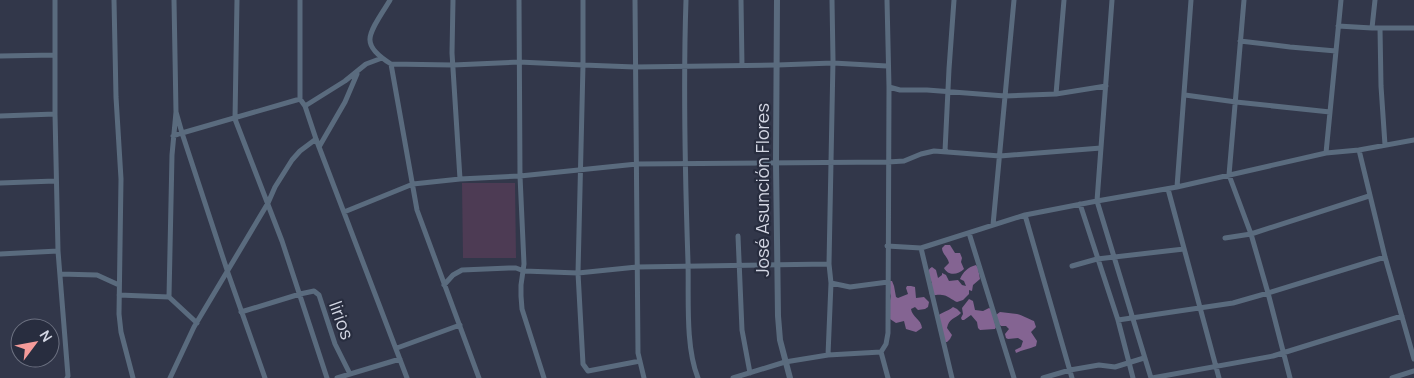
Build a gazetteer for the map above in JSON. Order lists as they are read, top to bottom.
{
  "streets": {
    "street": ["José Asunción Flores", "lirios"]
  },
  "north": "top right"
}
